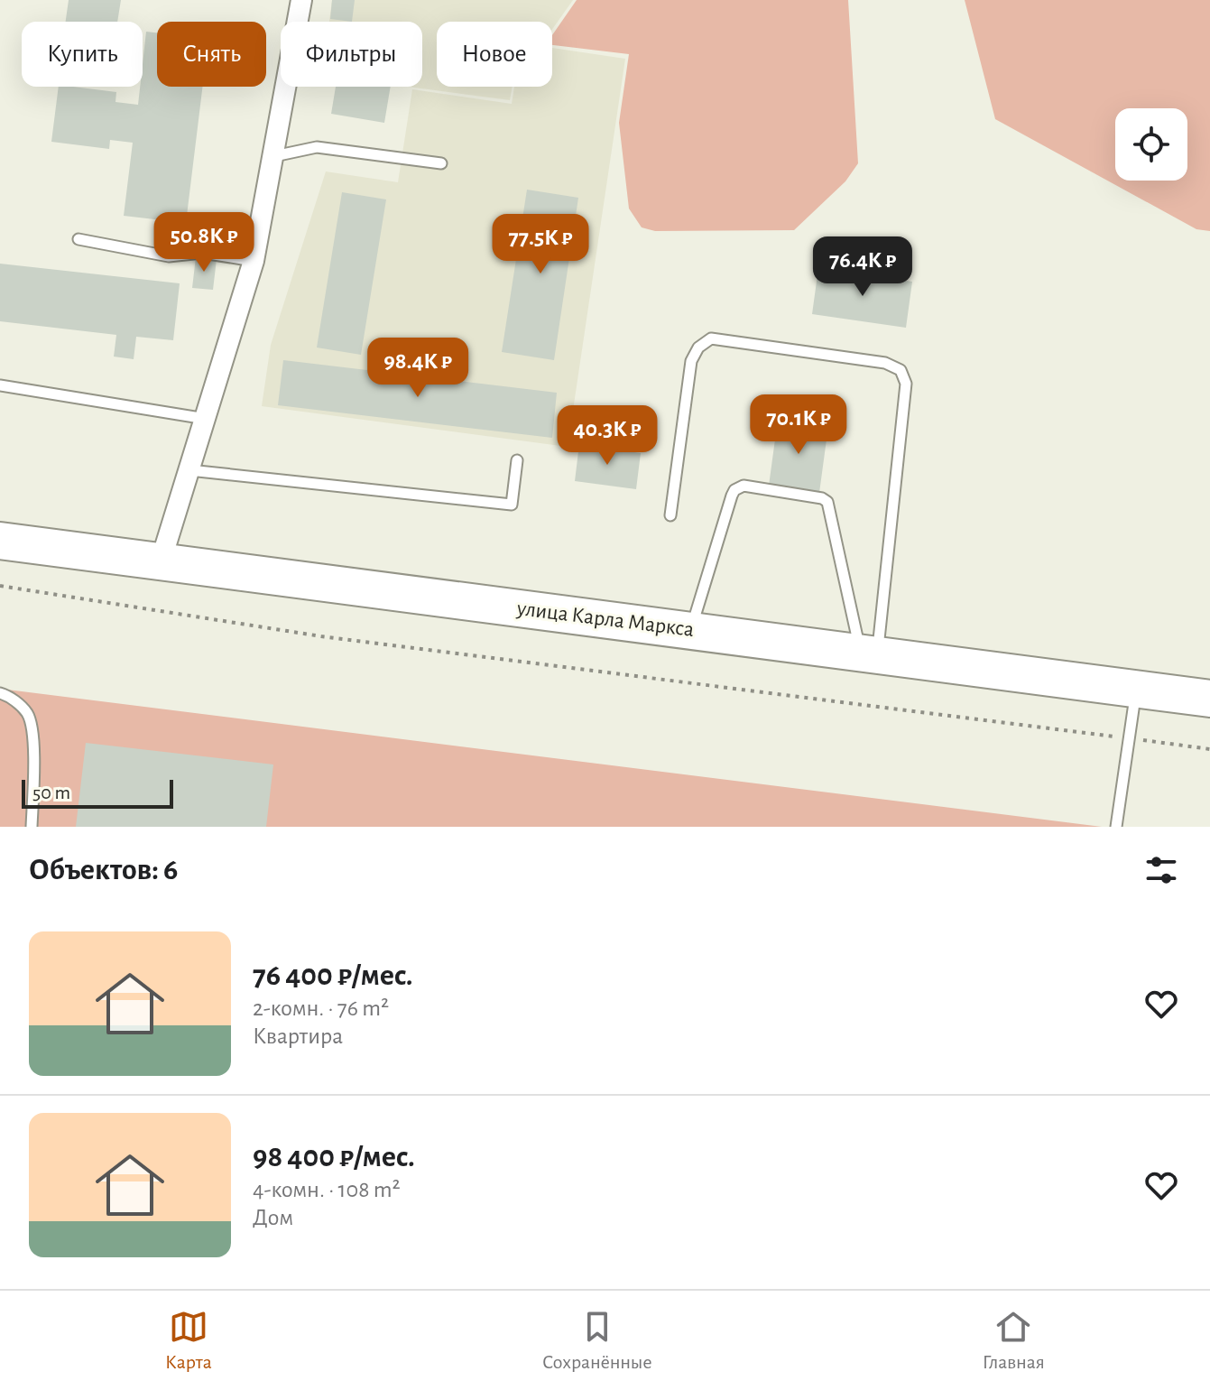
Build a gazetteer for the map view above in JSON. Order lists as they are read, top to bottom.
{
  "streets": {
    "highway": ["улица Карла Маркса"]
  },
  "scale_bar": "50 m",
  "page": {
    "chip": [
      "Купить",
      "Снять",
      "Фильтры",
      "Новое"
    ],
    "price": [
      "50.8K ₽",
      "77.5K ₽",
      "76.4K ₽",
      "98.4K ₽",
      "70.1K ₽",
      "40.3K ₽"
    ],
    "scale": "50 m",
    "heading": "Объектов: 6",
    "list": [
      {
        "name": "76 400 ₽/мес.",
        "note": "2-комн. · 76 m² · Квартира"
      },
      {
        "name": "98 400 ₽/мес.",
        "note": "4-комн. · 108 m² · Дом"
      }
    ],
    "tabs": ["Карта", "Сохранённые", "Главная"]
  }
}
